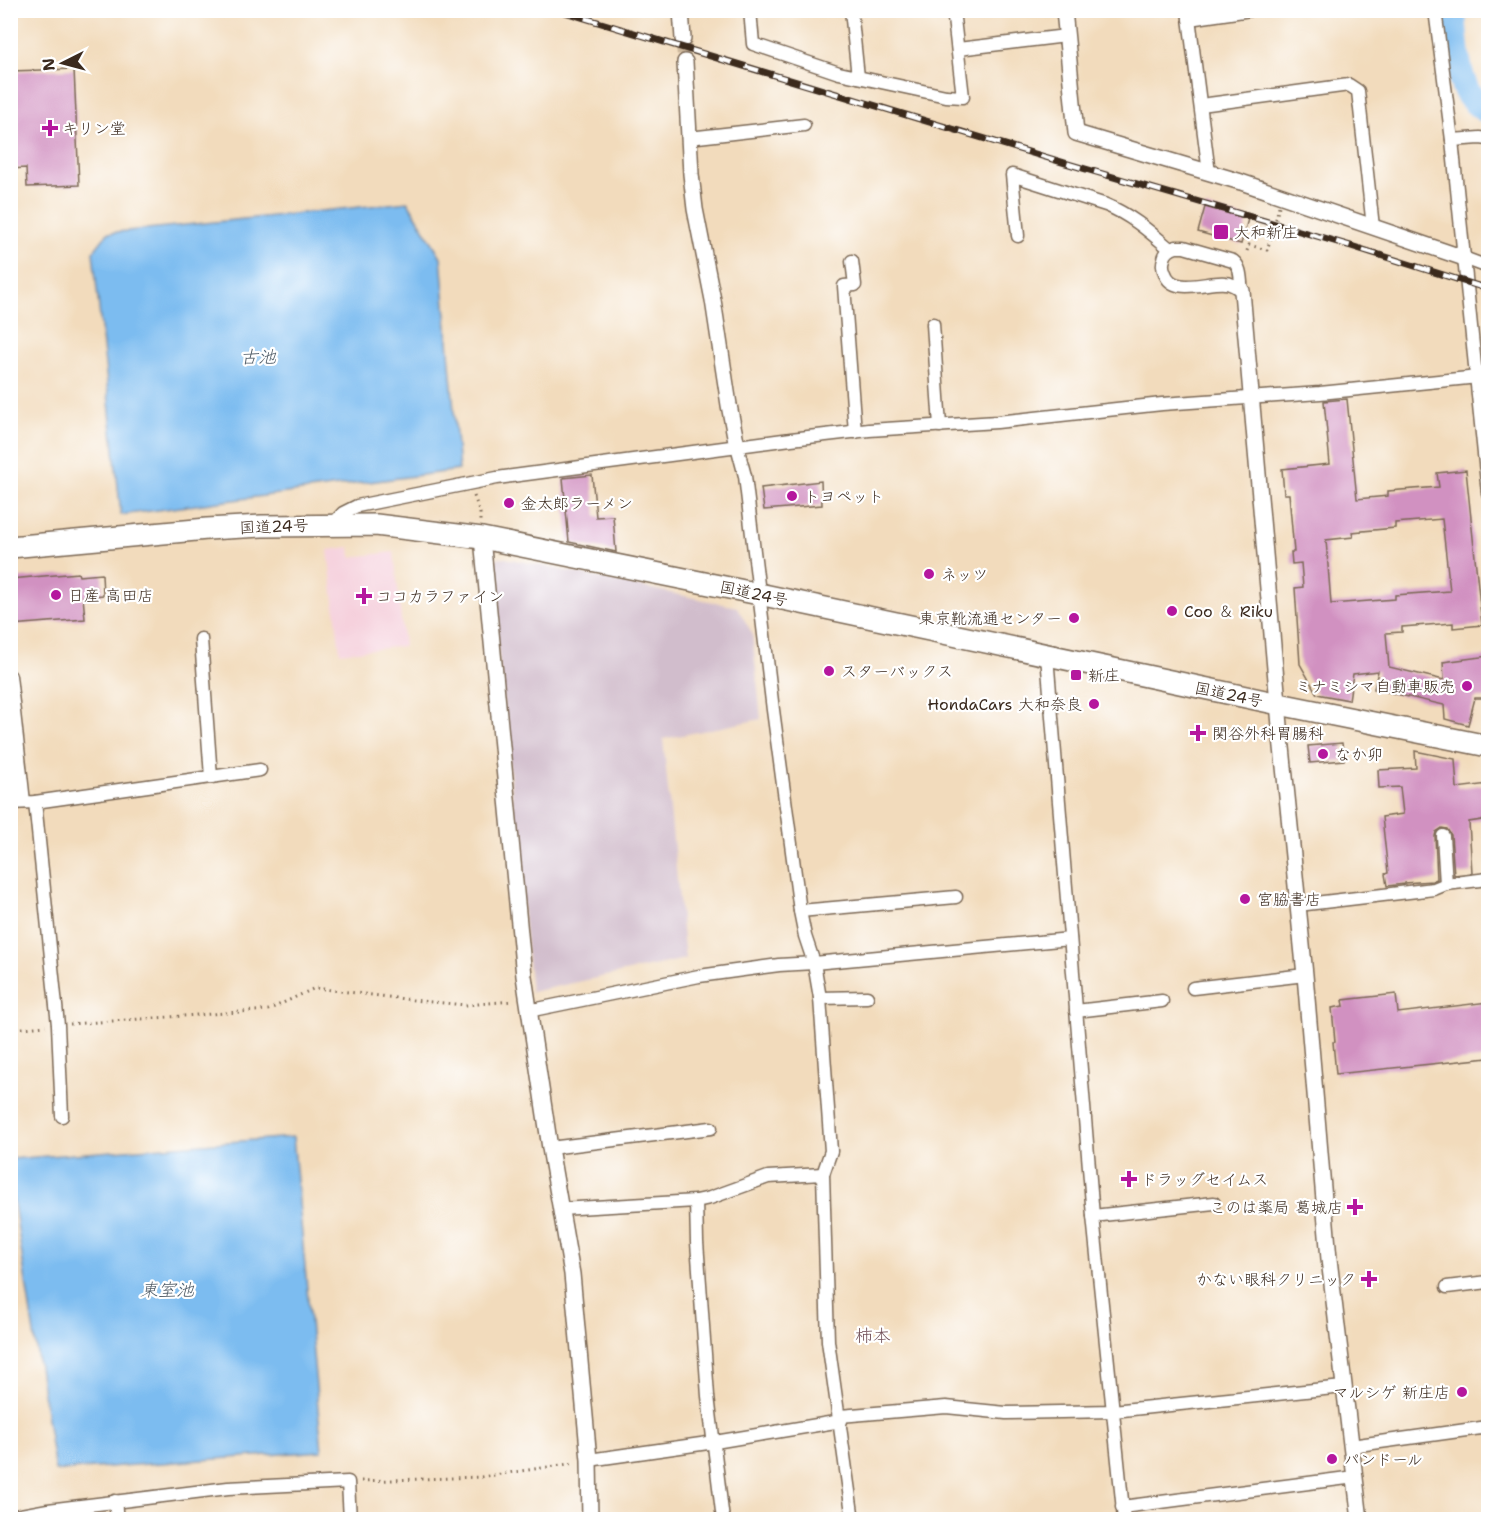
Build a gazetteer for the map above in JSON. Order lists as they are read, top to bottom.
{
  "streets": {
    "highway": ["国道24号"]
  },
  "districts": ["柿本"],
  "water": ["古池", "東室池"],
  "places": {
    "health": [
      "キリン堂",
      "ココカラファイン",
      "関谷外科胃腸科",
      "ドラッグセイムス",
      "このは薬局 葛城店",
      "かない眼科クリニック"
    ],
    "transit": ["大和新庄", "新庄"],
    "other": [
      "トヨペット",
      "金太郎ラーメン",
      "ネッツ",
      "日産 高田店",
      "Coo ＆ Riku",
      "東京靴流通センター",
      "スターバックス",
      "ミナミシマ自動車販売",
      "HondaCars 大和奈良",
      "なか卯",
      "宮脇書店",
      "マルシゲ 新庄店",
      "パンドール"
    ]
  },
  "north": "left"
}
